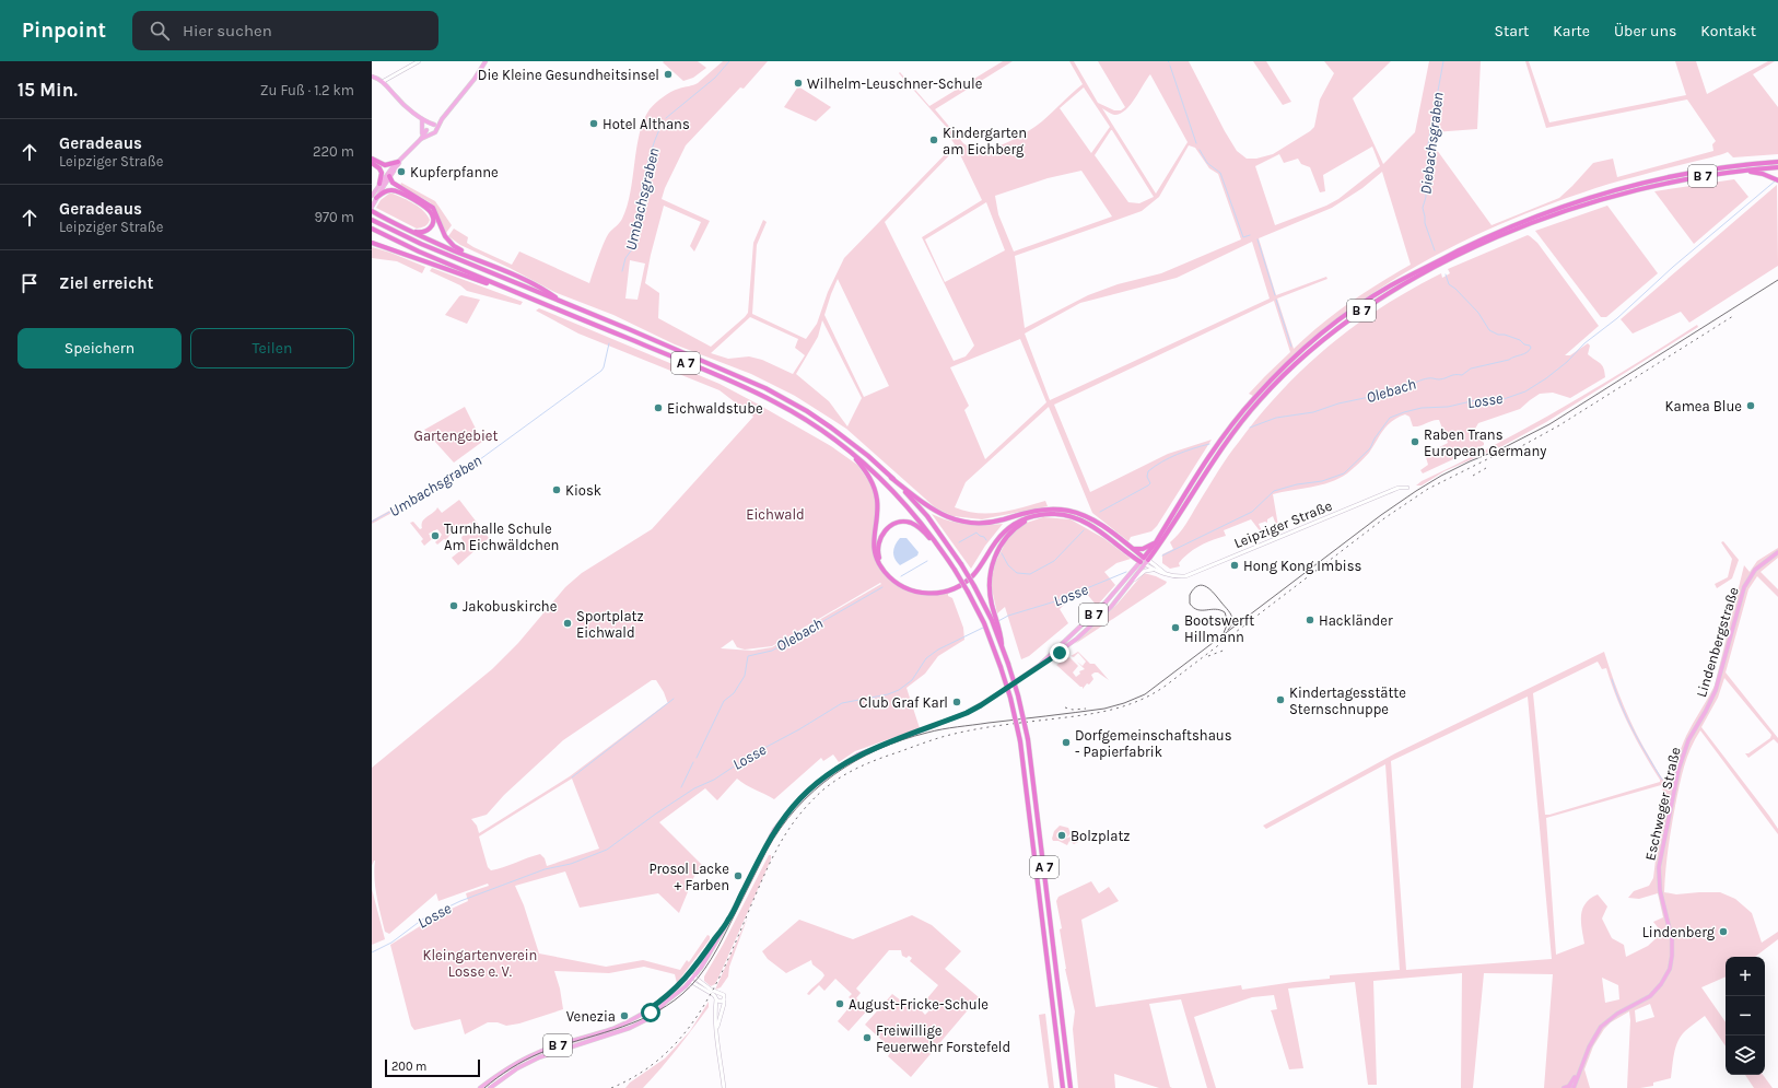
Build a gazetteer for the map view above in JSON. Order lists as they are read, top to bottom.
{
  "streets": {
    "highway": ["B 7", "A 7"],
    "main road": ["Lindenbergstraße", "Eschweger Straße"],
    "street": ["Leipziger Straße"]
  },
  "crossings": [
    ["B 7", "Leipziger Straße"],
    ["Lindenbergstraße", "Eschweger Straße"]
  ],
  "water": [
    "Diebachsgraben",
    "Umbachsgraben",
    "Olebach",
    "Losse"
  ],
  "parks": ["Gartengebiet", "Eichwald", "Kleingartenverein Losse e. V."],
  "places": [
    "Die Kleine Gesundheitsinsel",
    "Wilhelm-Leuschner-Schule",
    "Hotel Althans",
    "Kindergarten am Eichberg",
    "Kupferpfanne",
    "Kamea Blue",
    "Eichwaldstube",
    "Raben Trans European Germany",
    "Kiosk",
    "Turnhalle Schule Am Eichwäldchen",
    "Hong Kong Imbiss",
    "Jakobuskirche",
    "Hackländer",
    "Sportplatz Eichwald",
    "Bootswerft Hillmann",
    "Kindertagesstätte Sternschnuppe",
    "Club Graf Karl",
    "Dorfgemeinschaftshaus - Papierfabrik",
    "Bolzplatz",
    "Prosol Lacke + Farben",
    "Lindenberg",
    "August-Fricke-Schule",
    "Venezia",
    "Freiwillige Feuerwehr Forstefeld"
  ],
  "scale_bar": "200 m",
  "page": {
    "header": "Pinpoint",
    "search": "Hier suchen",
    "nav": [
      "Start",
      "Karte",
      "Über uns",
      "Kontakt"
    ],
    "heading": ["15 Min.", "Zu Fuß · 1.2 km"],
    "list": [
      ["Geradeaus", "Leipziger Straße", "220 m"],
      ["Geradeaus", "Leipziger Straße", "970 m"],
      "Ziel erreicht"
    ],
    "buttons": ["Speichern", "Teilen"],
    "map_buttons": ["+", "−"],
    "scale": "200 m"
  }
}
